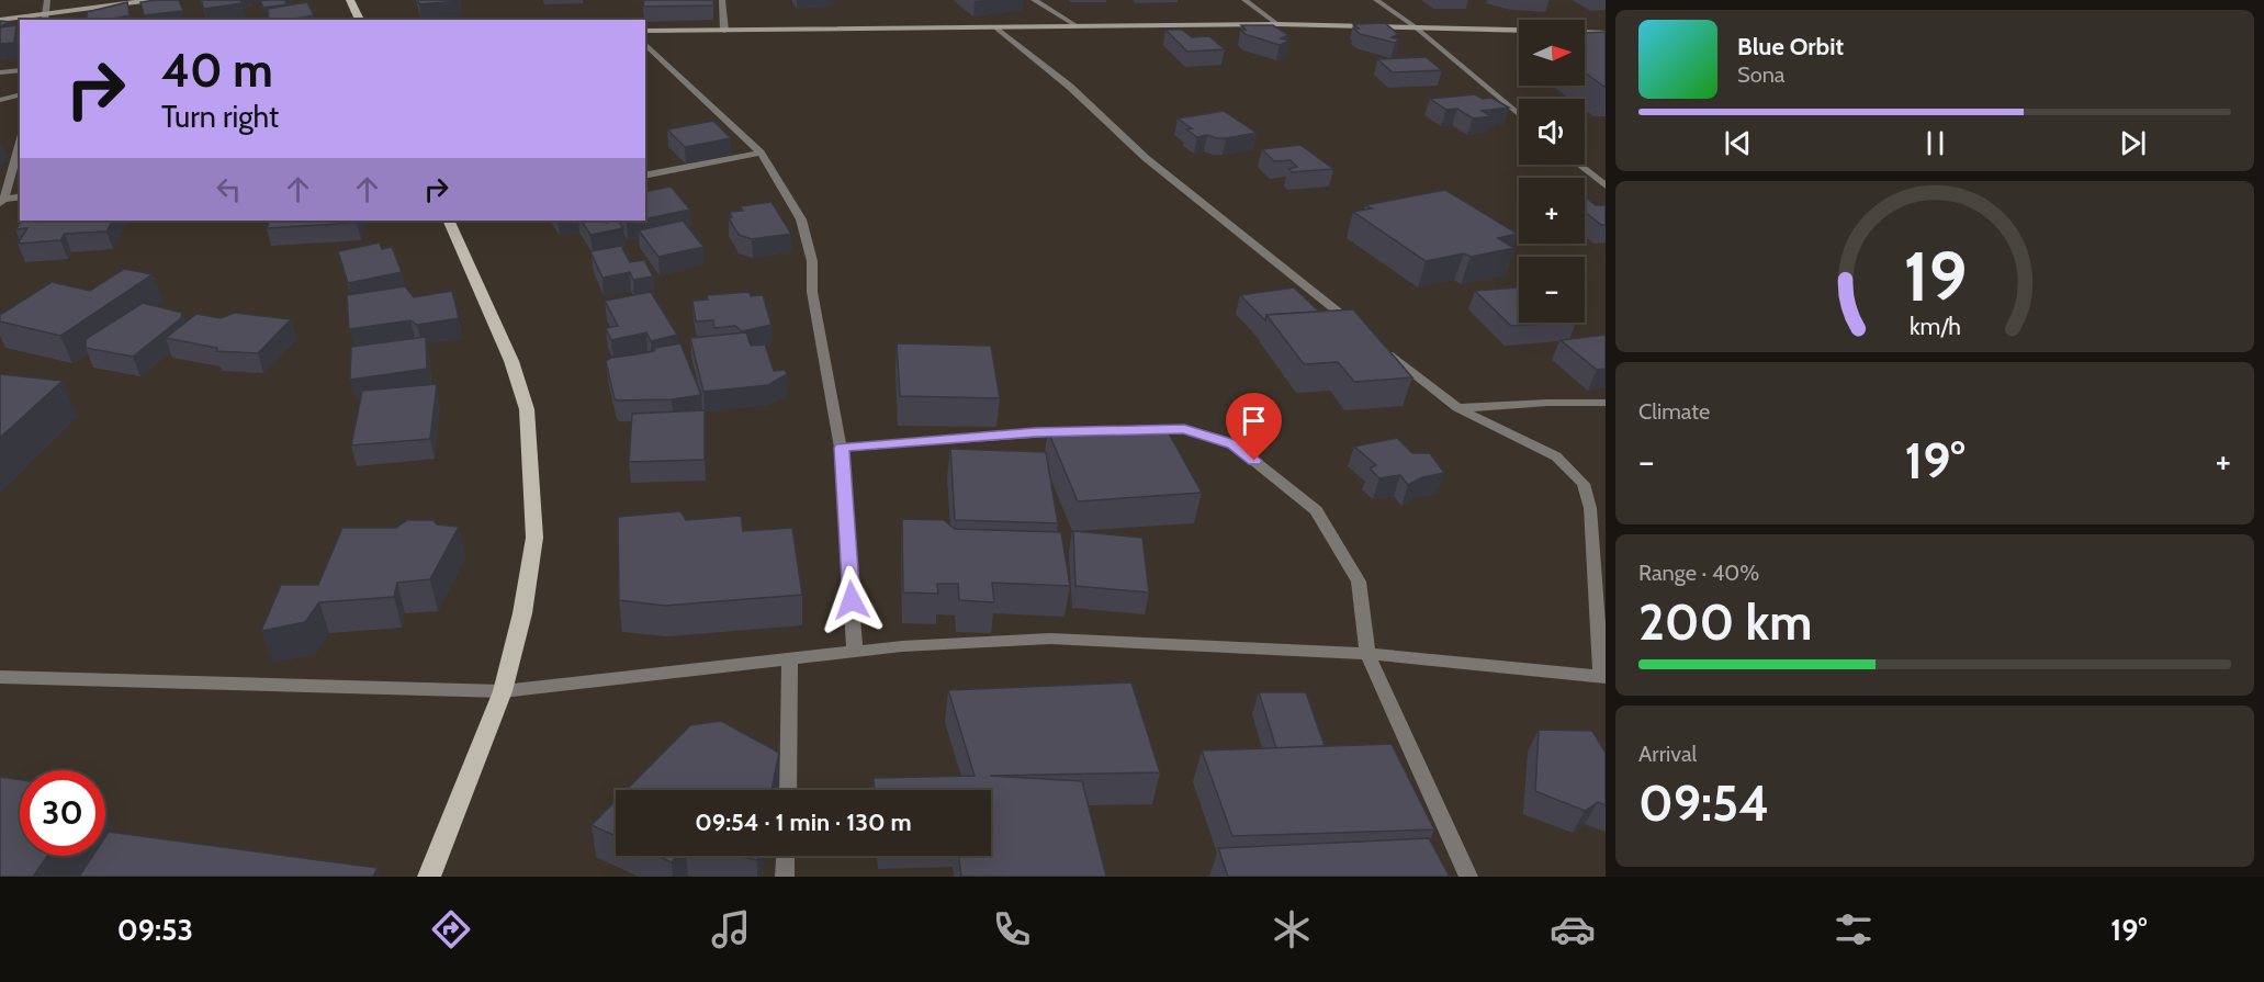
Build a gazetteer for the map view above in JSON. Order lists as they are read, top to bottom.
{
  "north": "right",
  "page": {
    "map_buttons": ["+", "−"],
    "turn": ["40 m", "Turn right"],
    "song": ["Blue Orbit", "Sona"],
    "tile": [
      "Climate",
      ["Range · 40%", "200 km"],
      ["Arrival", "09:54"]
    ],
    "heat": ["−", "19°", "+"],
    "limit": "30",
    "trip": "09:54 · 1 min · 130 m",
    "tabs": ["09:53", "19°"],
    "gauge": ["19", "km/h"]
  }
}
